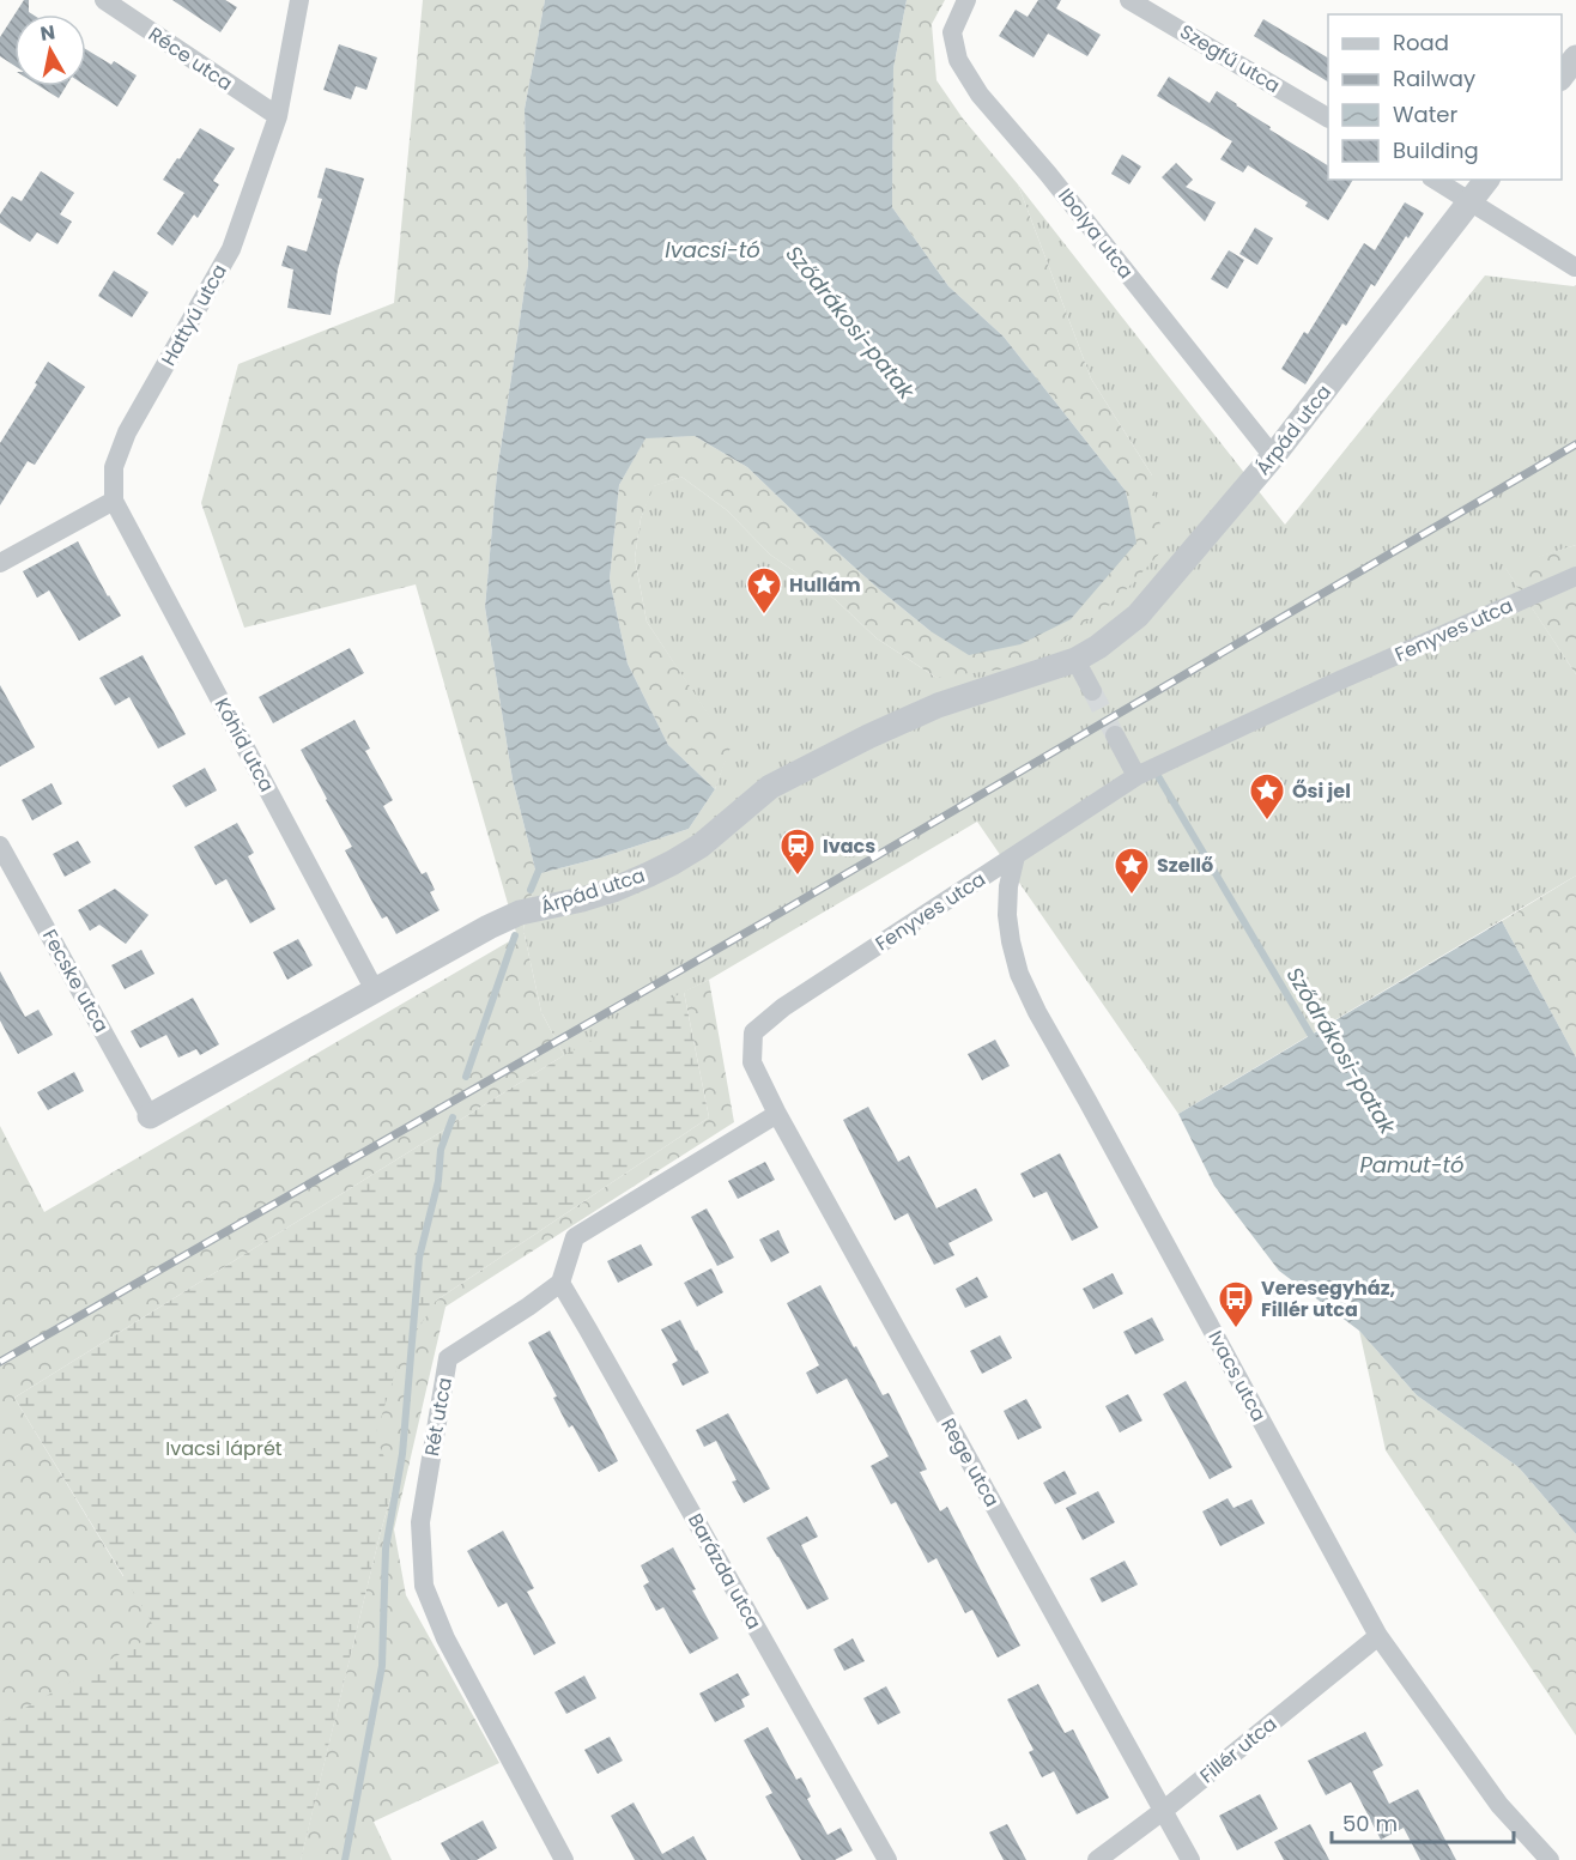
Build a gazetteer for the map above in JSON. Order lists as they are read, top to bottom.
{
  "streets": {
    "street": [
      "Réce utca",
      "Szegfű utca",
      "Ibolya utca",
      "Hattyú utca",
      "Árpád utca",
      "Fenyves utca",
      "Kőhíd utca",
      "Fecske utca",
      "Ivacs utca",
      "Rét utca",
      "Rege utca",
      "Barázda utca",
      "Fillér utca"
    ]
  },
  "crossings": [
    ["Réce utca", "Hattyú utca"],
    ["Ibolya utca", "Árpád utca"],
    ["Hattyú utca", "Kőhíd utca"],
    ["Árpád utca", "Kőhíd utca"],
    ["Árpád utca", "Fecske utca"],
    ["Fenyves utca", "Ivacs utca"],
    ["Fenyves utca", "Rege utca"],
    ["Ivacs utca", "Fillér utca"],
    ["Rét utca", "Barázda utca"],
    ["Rege utca", "Fillér utca"]
  ],
  "water": ["Ivacsi-tó", "Sződrákosi-patak", "Pamut-tó"],
  "parks": ["Ivacsi láprét"],
  "places": {
    "place": ["Hullám", "Ősi jel", "Szellő"],
    "station": ["Ivacs"],
    "bus stop": ["Veresegyház, Fillér utca"]
  },
  "legend": [
    "Road",
    "Railway",
    "Water",
    "Building"
  ],
  "scale_bar": "50 m",
  "north": "top"
}
